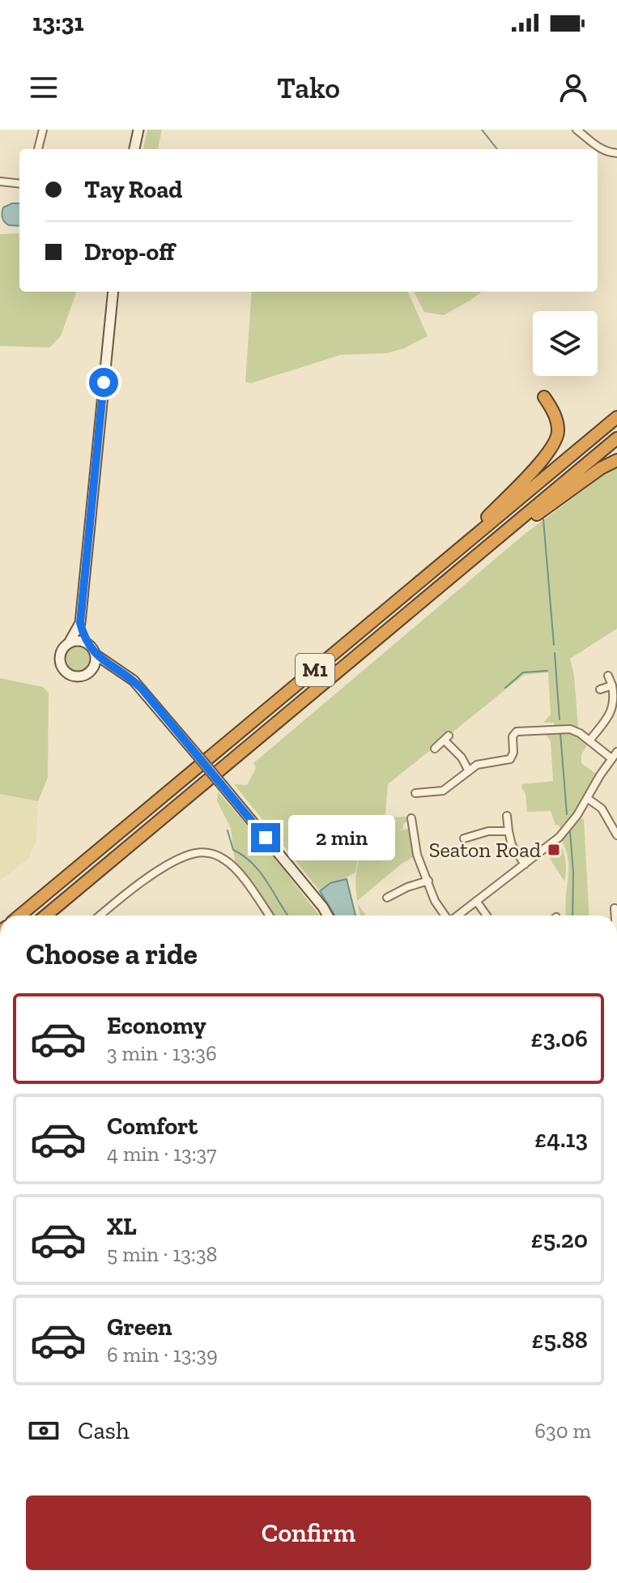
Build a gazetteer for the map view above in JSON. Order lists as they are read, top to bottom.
{
  "streets": {
    "highway": ["M1"]
  },
  "places": {
    "transit": ["Seaton Road"]
  },
  "page": {
    "status": "13:31",
    "header": "Tako",
    "banner": ["Tay Road", "Drop-off"],
    "bubble": "2 min",
    "heading": "Choose a ride",
    "list": [
      {
        "name": "Economy",
        "note": "3 min · 13:36",
        "value": "£3.06"
      },
      {
        "name": "Comfort",
        "note": "4 min · 13:37",
        "value": "£4.13"
      },
      {
        "name": "XL",
        "note": "5 min · 13:38",
        "value": "£5.20"
      },
      {
        "name": "Green",
        "note": "6 min · 13:39",
        "value": "£5.88"
      }
    ],
    "pay": ["Cash", "630 m"],
    "buttons": "Confirm"
  }
}
